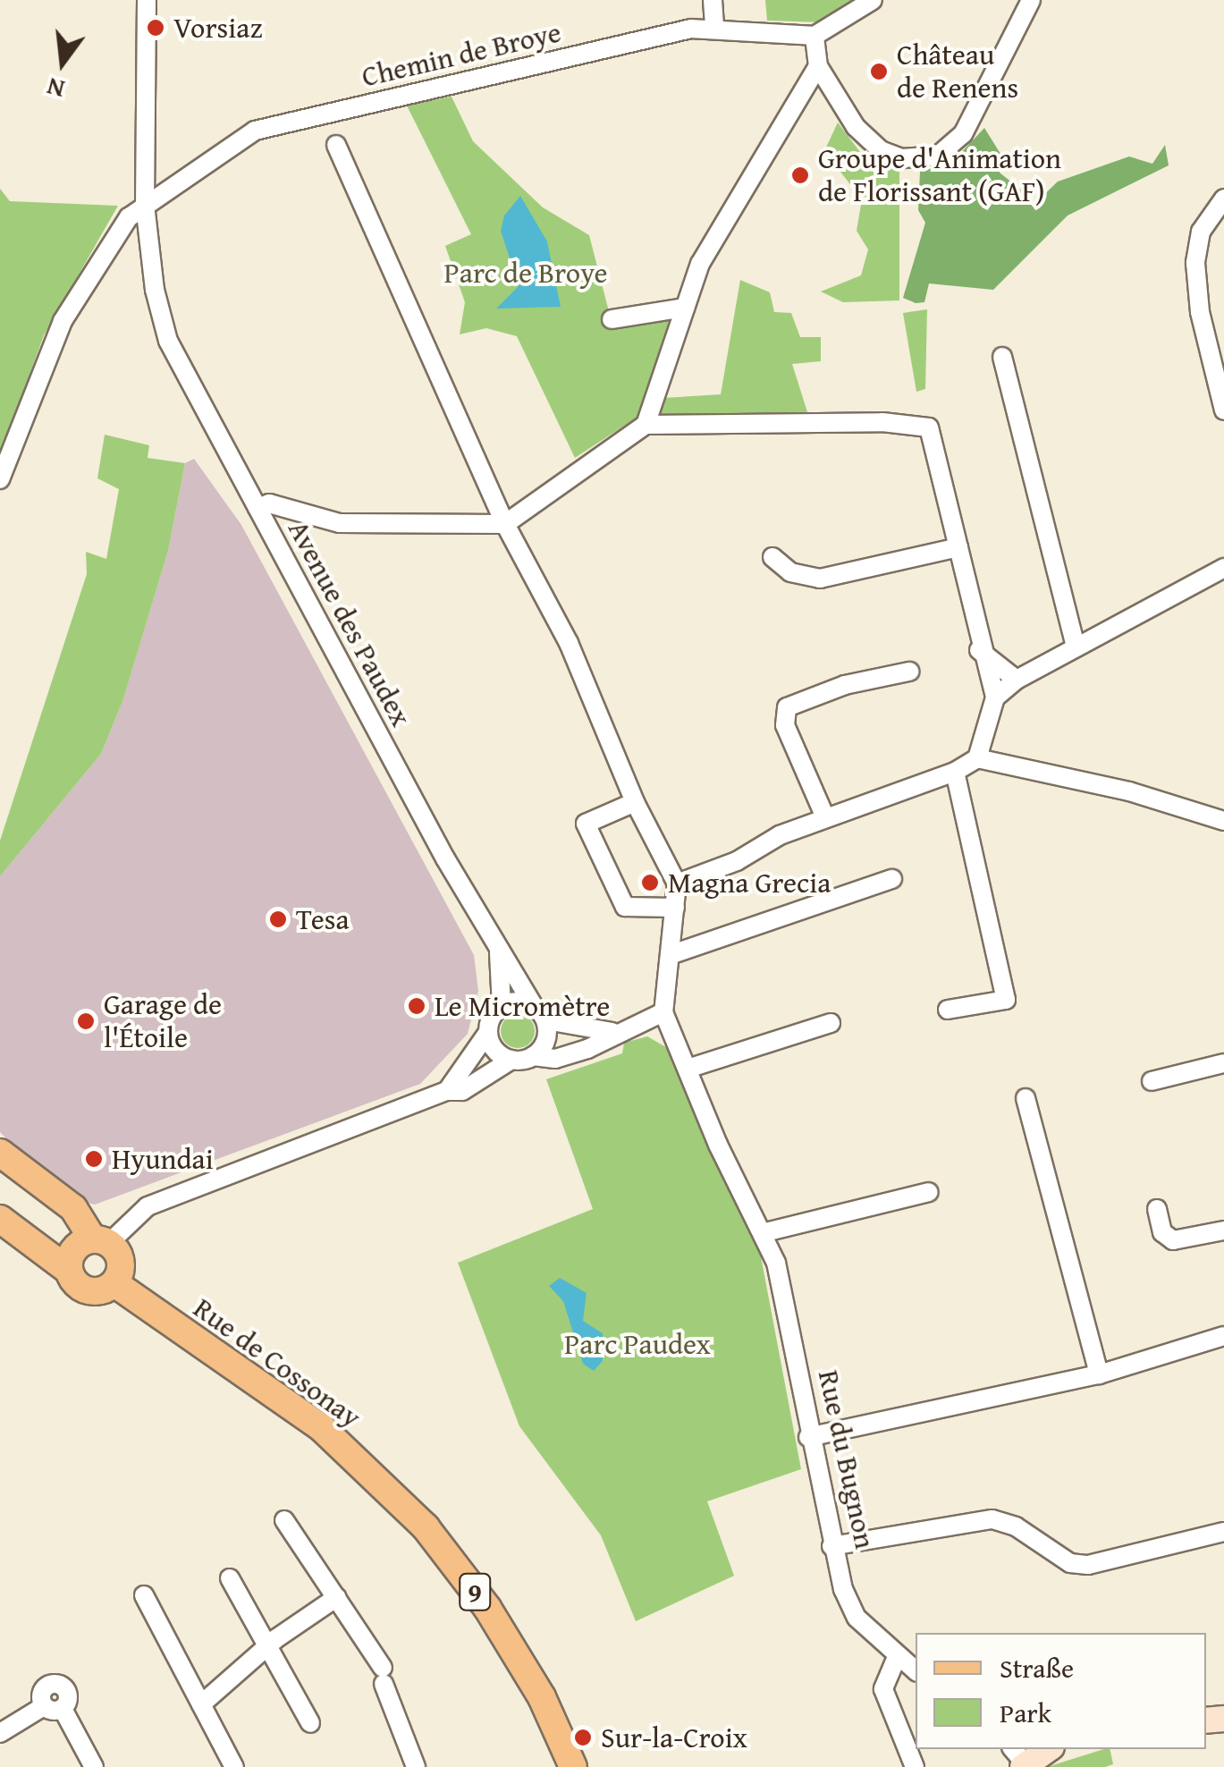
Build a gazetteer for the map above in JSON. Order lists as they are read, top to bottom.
{
  "streets": {
    "main road": ["Rue de Cossonay", "9"],
    "street": ["Chemin de Broye", "Avenue des Paudex", "Rue du Bugnon"]
  },
  "crossings": [
    ["Chemin de Broye", "Avenue des Paudex"]
  ],
  "parks": ["Parc de Broye", "Parc Paudex"],
  "places": [
    "Vorsiaz",
    "Château de Renens",
    "Groupe d'Animation de Florissant (GAF)",
    "Magna Grecia",
    "Tesa",
    "Le Micromètre",
    "Garage de l'Étoile",
    "Hyundai",
    "Sur-la-Croix"
  ],
  "legend": ["Straße", "Park"],
  "north": "bottom"
}
